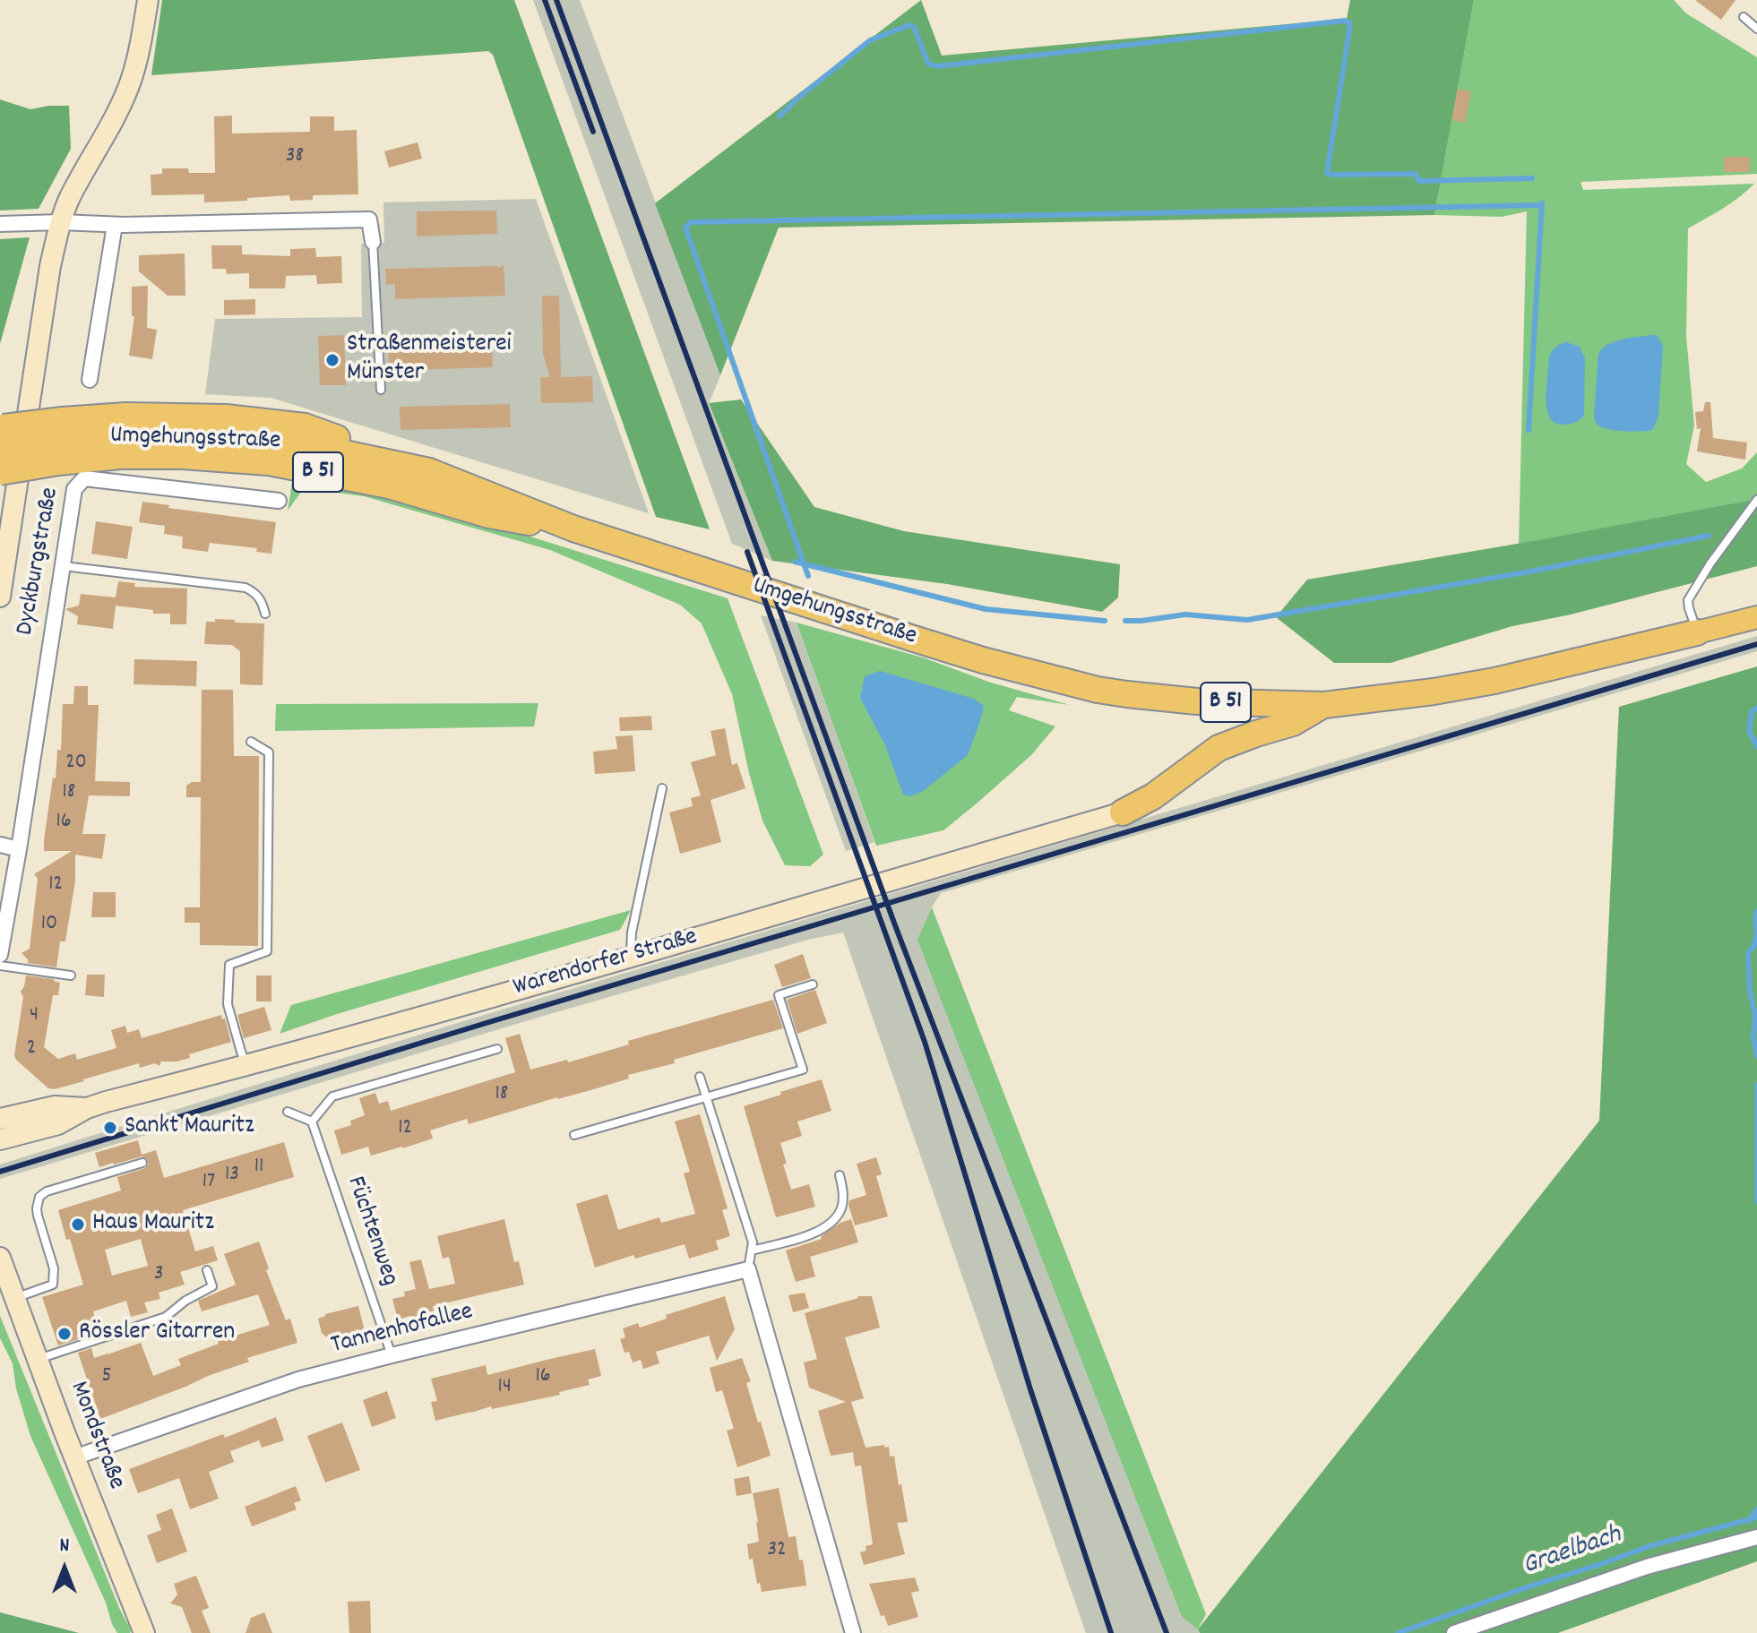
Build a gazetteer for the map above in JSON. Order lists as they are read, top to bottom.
{
  "streets": {
    "highway": ["Umgehungsstraße", "B 51"],
    "main road": ["Dyckburgstraße", "Warendorfer Straße", "Mondstraße"],
    "street": ["Tannenhofallee"],
    "lane": ["Füchtenweg"]
  },
  "crossings": [
    ["Umgehungsstraße", "B 51"],
    ["Füchtenweg", "Tannenhofallee"],
    ["Tannenhofallee", "Mondstraße"]
  ],
  "water": ["Graelbach"],
  "places": [
    "Straßenmeisterei Münster",
    "Sankt Mauritz",
    "Haus Mauritz",
    "Rössler Gitarren"
  ],
  "house_numbers": [
    "38",
    "20",
    "18",
    "16",
    "12",
    "10",
    "4",
    "2",
    "18",
    "12",
    "11",
    "13",
    "17",
    "3",
    "5",
    "16",
    "14",
    "32"
  ],
  "north": "top"
}
